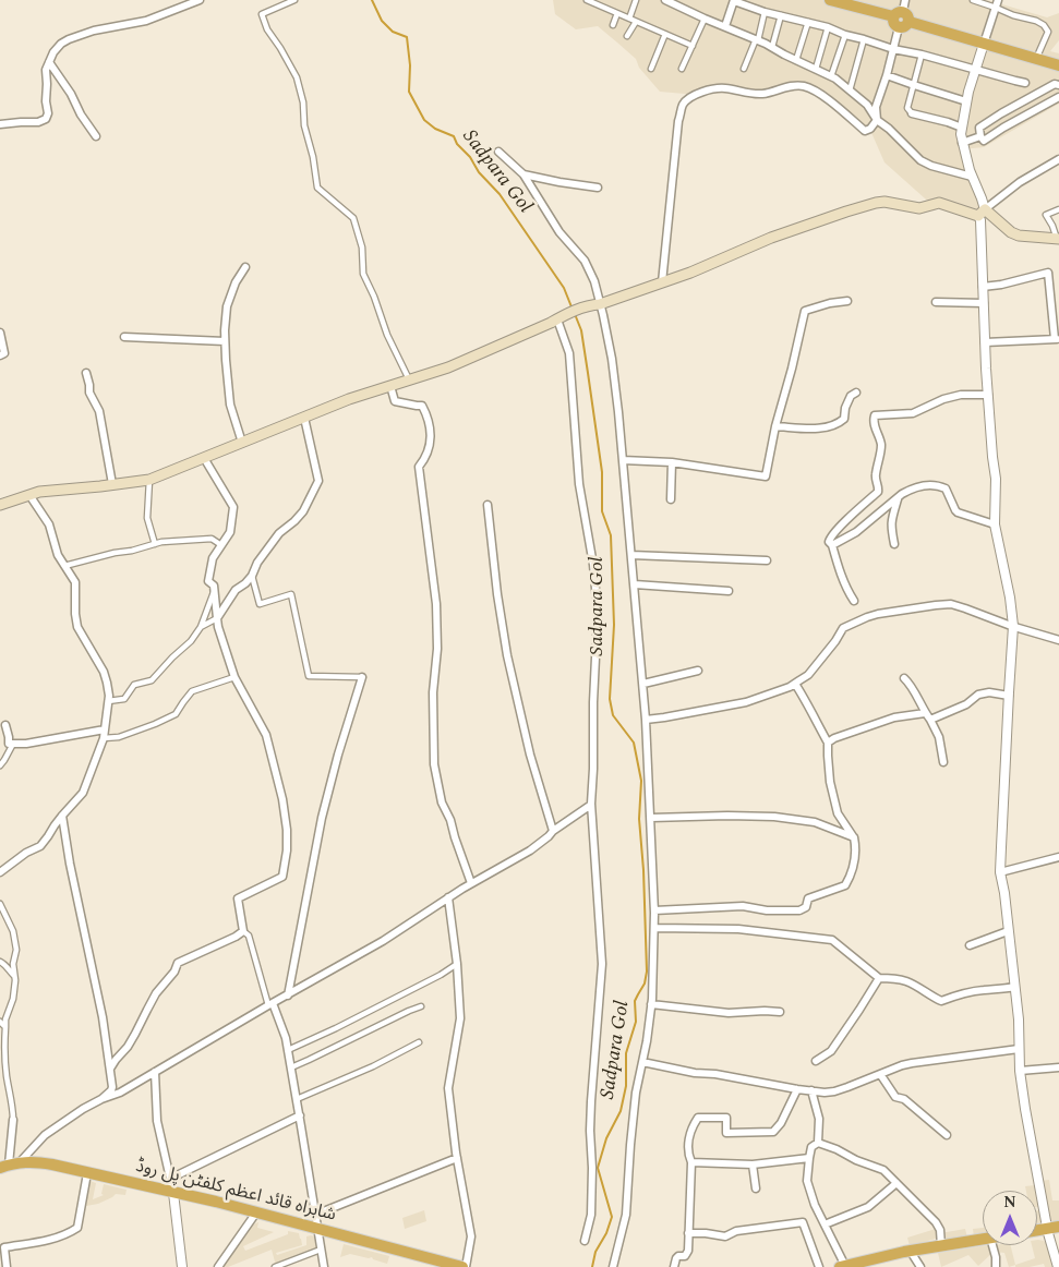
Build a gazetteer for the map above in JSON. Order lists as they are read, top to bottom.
{
  "streets": {
    "highway": ["شاہراہ قائد اعظم کلفٹن پل روڈ"]
  },
  "water": ["Sadpara Gol"],
  "north": "top"
}
